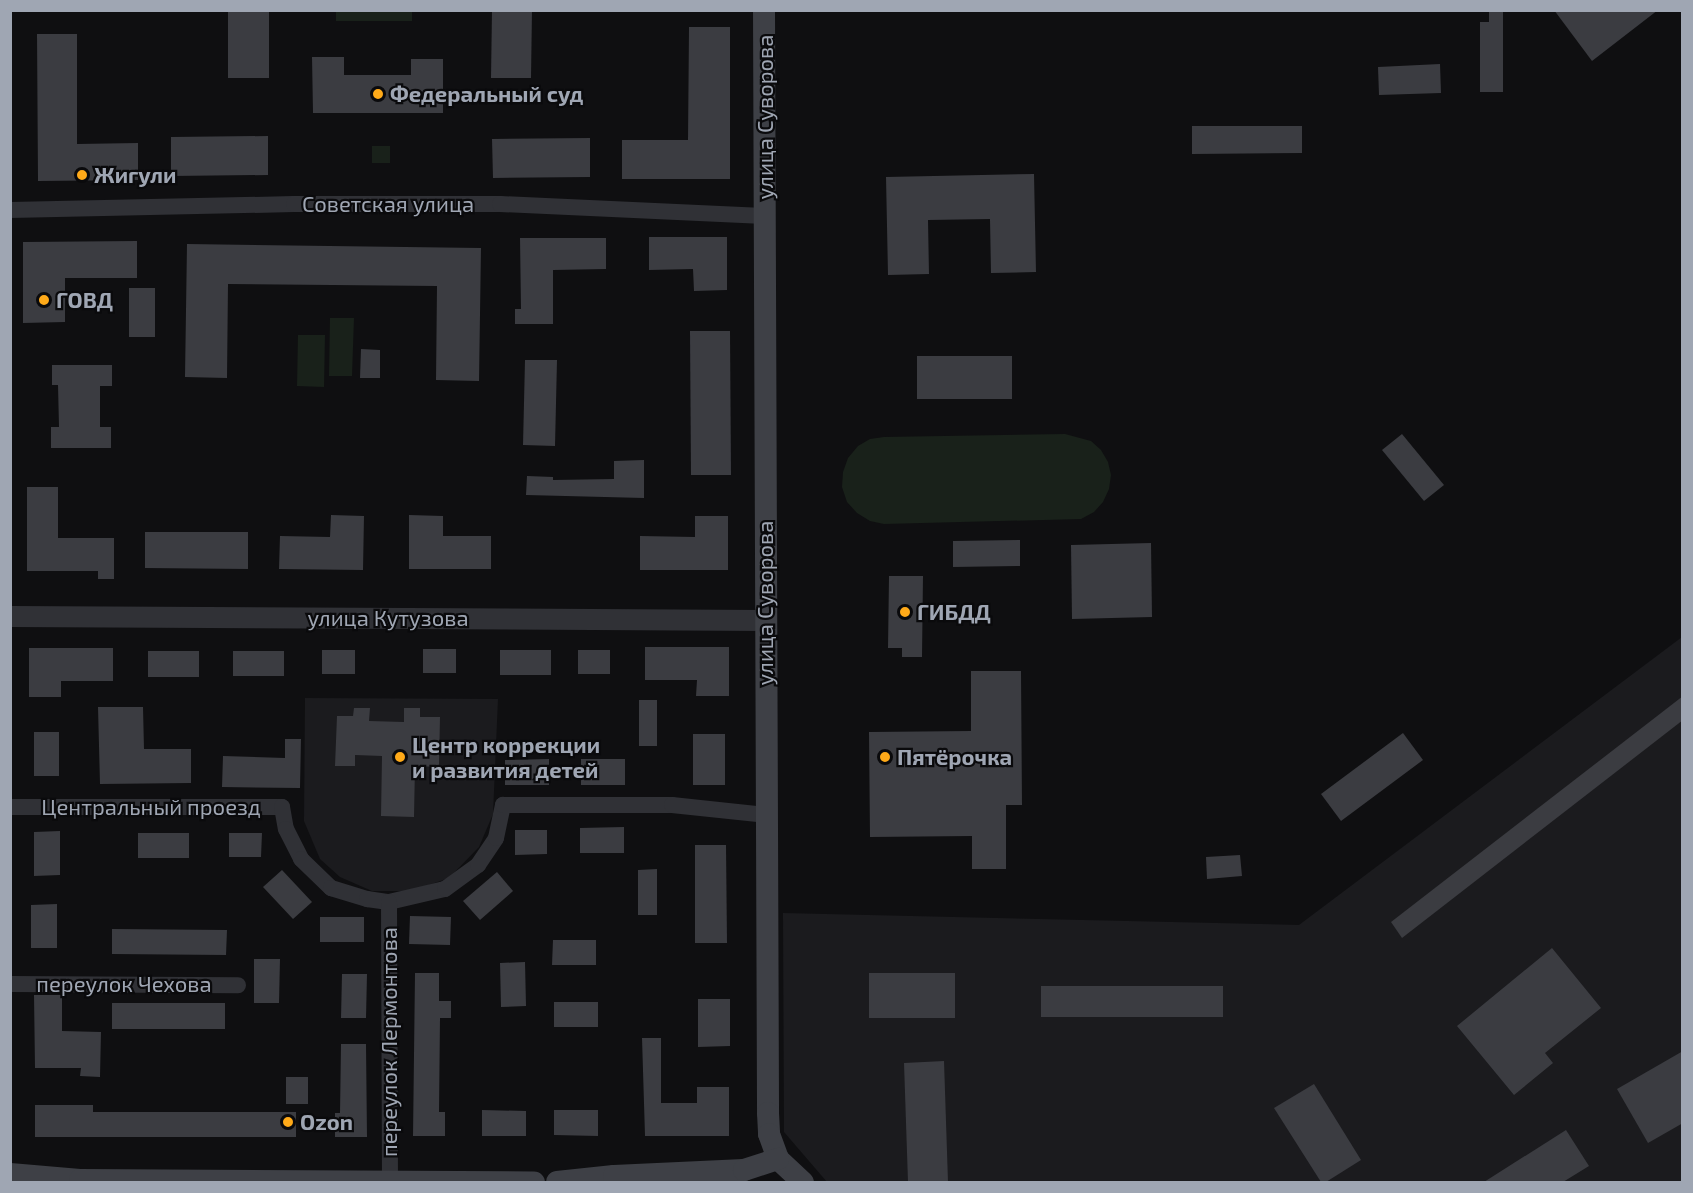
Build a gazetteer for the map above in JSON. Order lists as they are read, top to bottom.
{
  "streets": {
    "main road": ["улица Суворова"],
    "street": [
      "Советская улица",
      "улица Кутузова",
      "Центральный проезд",
      "переулок Чехова",
      "переулок Лермонтова"
    ]
  },
  "crossings": [
    ["улица Суворова", "Советская улица"],
    ["улица Суворова", "улица Кутузова"],
    ["улица Суворова", "Центральный проезд"],
    ["Центральный проезд", "переулок Лермонтова"]
  ],
  "places": [
    "Федеральный суд",
    "Жигули",
    "ГОВД",
    "ГИБДД",
    "Центр коррекции и развития детей",
    "Пятёрочка",
    "Ozon"
  ]
}
